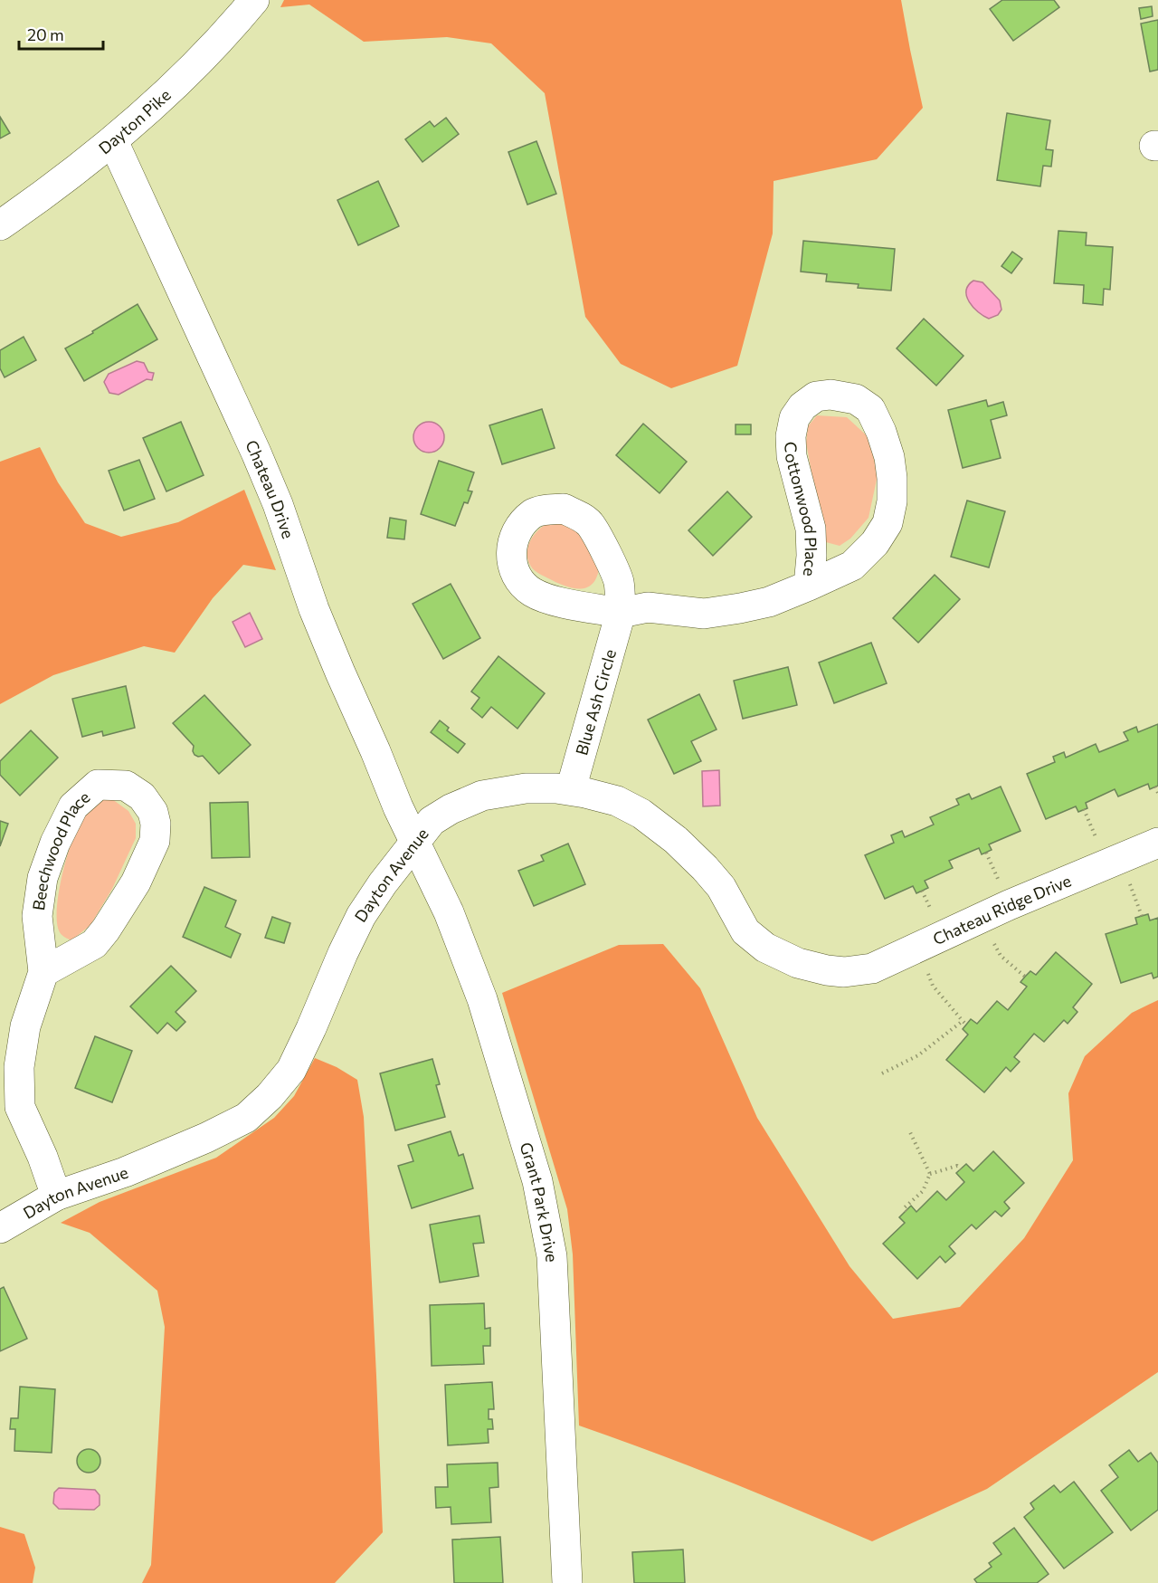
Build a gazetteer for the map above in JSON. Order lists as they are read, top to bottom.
{
  "streets": {
    "street": [
      "Dayton Pike",
      "Chateau Drive",
      "Cottonwood Place",
      "Blue Ash Circle",
      "Beechwood Place",
      "Dayton Avenue",
      "Chateau Ridge Drive",
      "Grant Park Drive"
    ]
  },
  "crossings": [
    ["Dayton Pike", "Chateau Drive"],
    ["Chateau Drive", "Dayton Avenue"],
    ["Chateau Drive", "Grant Park Drive"],
    ["Cottonwood Place", "Blue Ash Circle"],
    ["Blue Ash Circle", "Dayton Avenue"],
    ["Beechwood Place", "Dayton Avenue"],
    ["Dayton Avenue", "Chateau Ridge Drive"],
    ["Dayton Avenue", "Grant Park Drive"]
  ],
  "scale_bar": "20 m"
}
